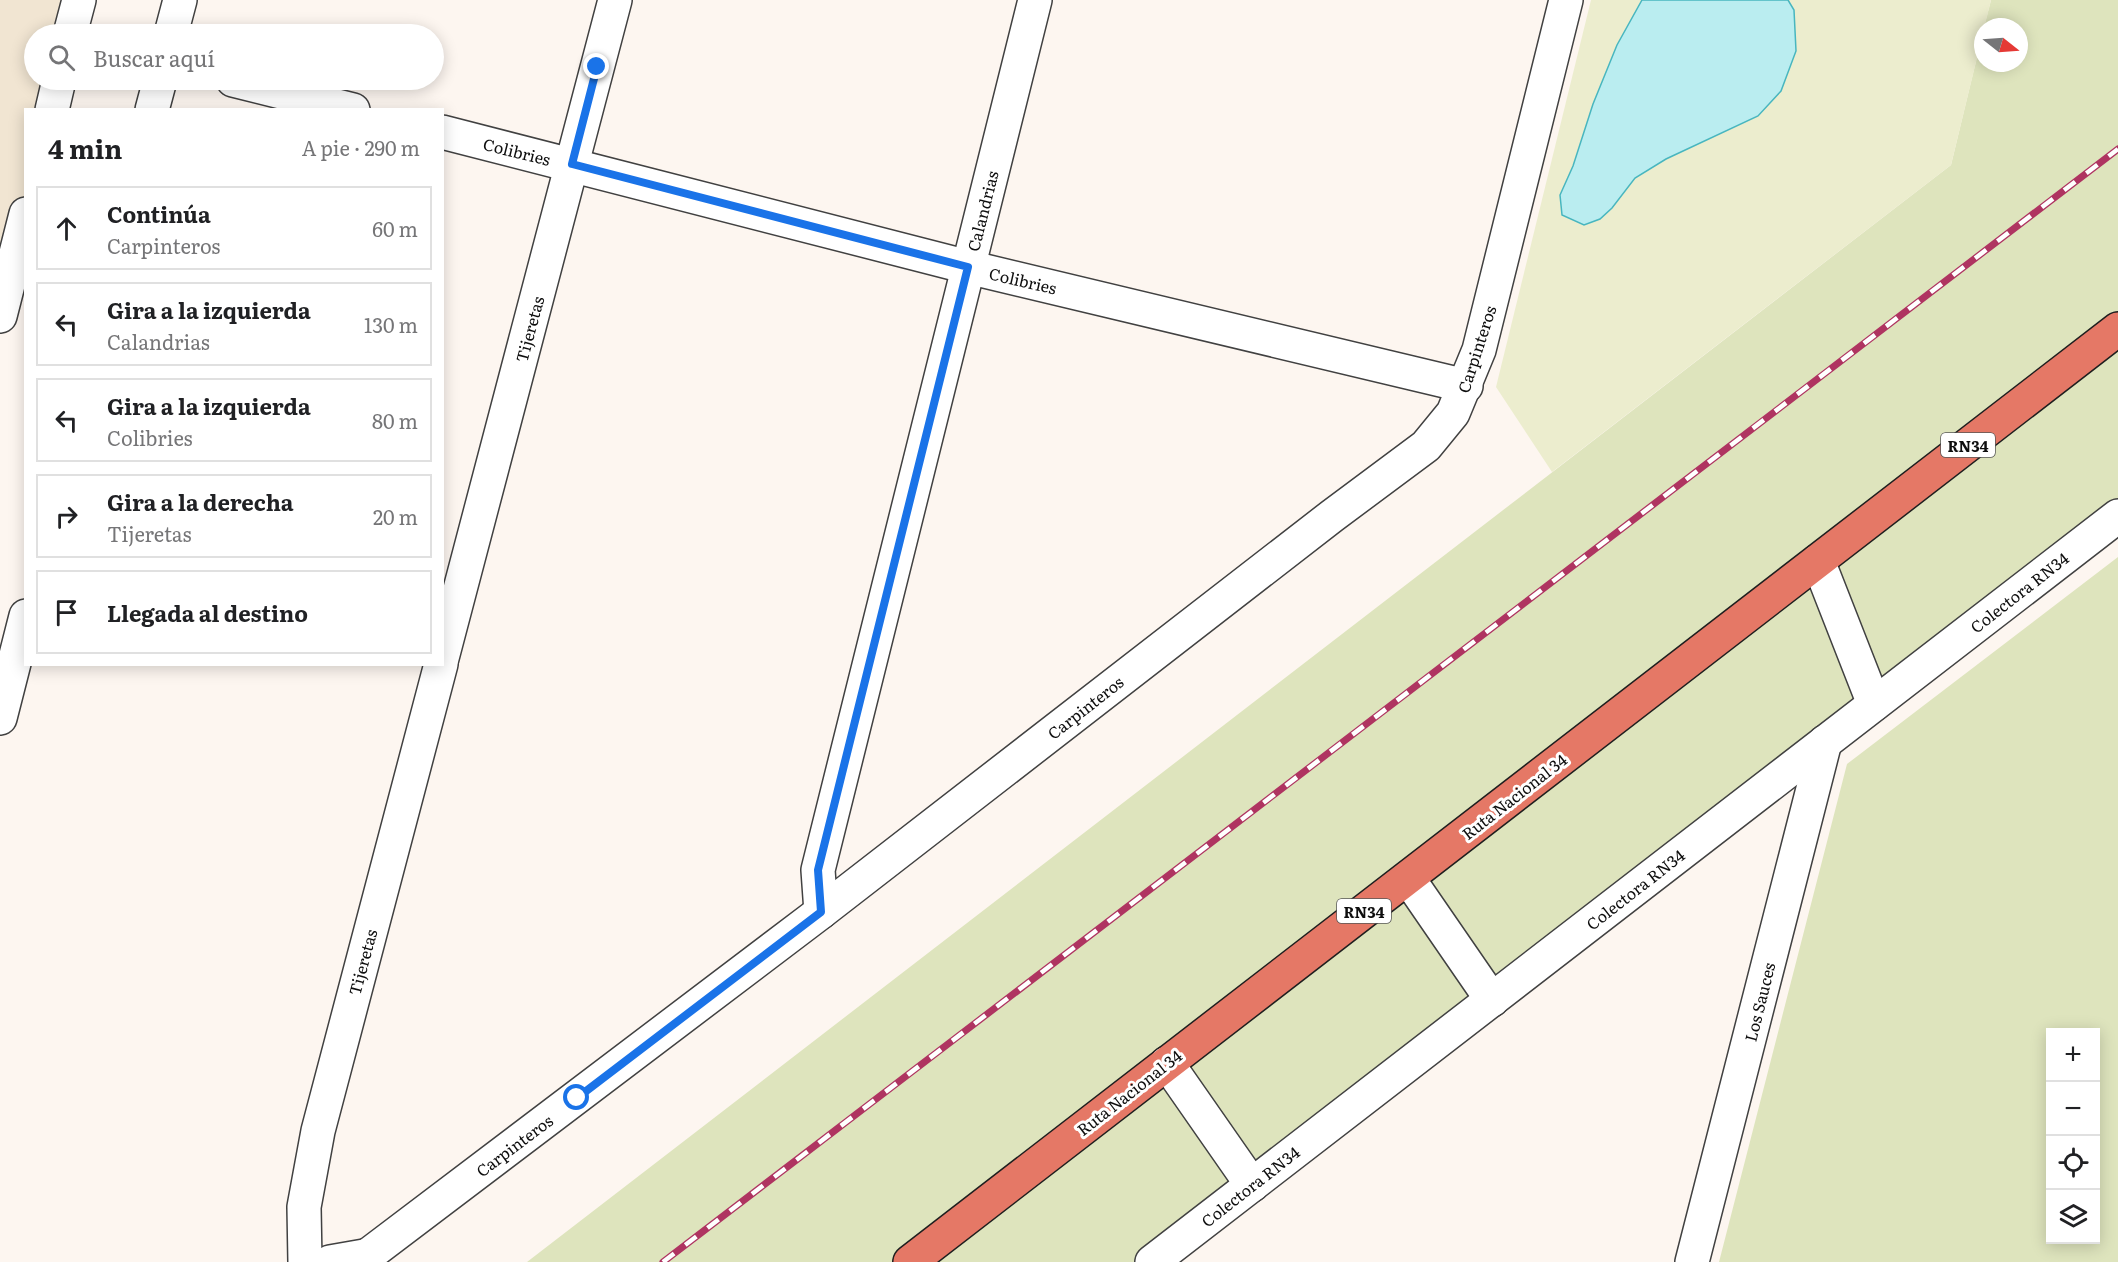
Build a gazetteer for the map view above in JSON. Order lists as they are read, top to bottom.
{
  "streets": {
    "highway": ["RN34", "Ruta Nacional 34"],
    "street": [
      "Colibries",
      "Calandrias",
      "Tijeretas",
      "Carpinteros",
      "Colectora RN34",
      "Los Sauces"
    ]
  },
  "crossings": [
    ["Colibries", "Calandrias"],
    ["Colibries", "Tijeretas"],
    ["Colibries", "Carpinteros"],
    ["Calandrias", "Carpinteros"],
    ["Colectora RN34", "Los Sauces"]
  ],
  "north": "right",
  "page": {
    "search": "Buscar aquí",
    "heading": ["4 min", "A pie · 290 m"],
    "list": [
      ["Continúa", "Carpinteros", "60 m"],
      ["Gira a la izquierda", "Calandrias", "130 m"],
      ["Gira a la izquierda", "Colibries", "80 m"],
      ["Gira a la derecha", "Tijeretas", "20 m"],
      "Llegada al destino"
    ],
    "map_buttons": ["+", "−"]
  }
}
